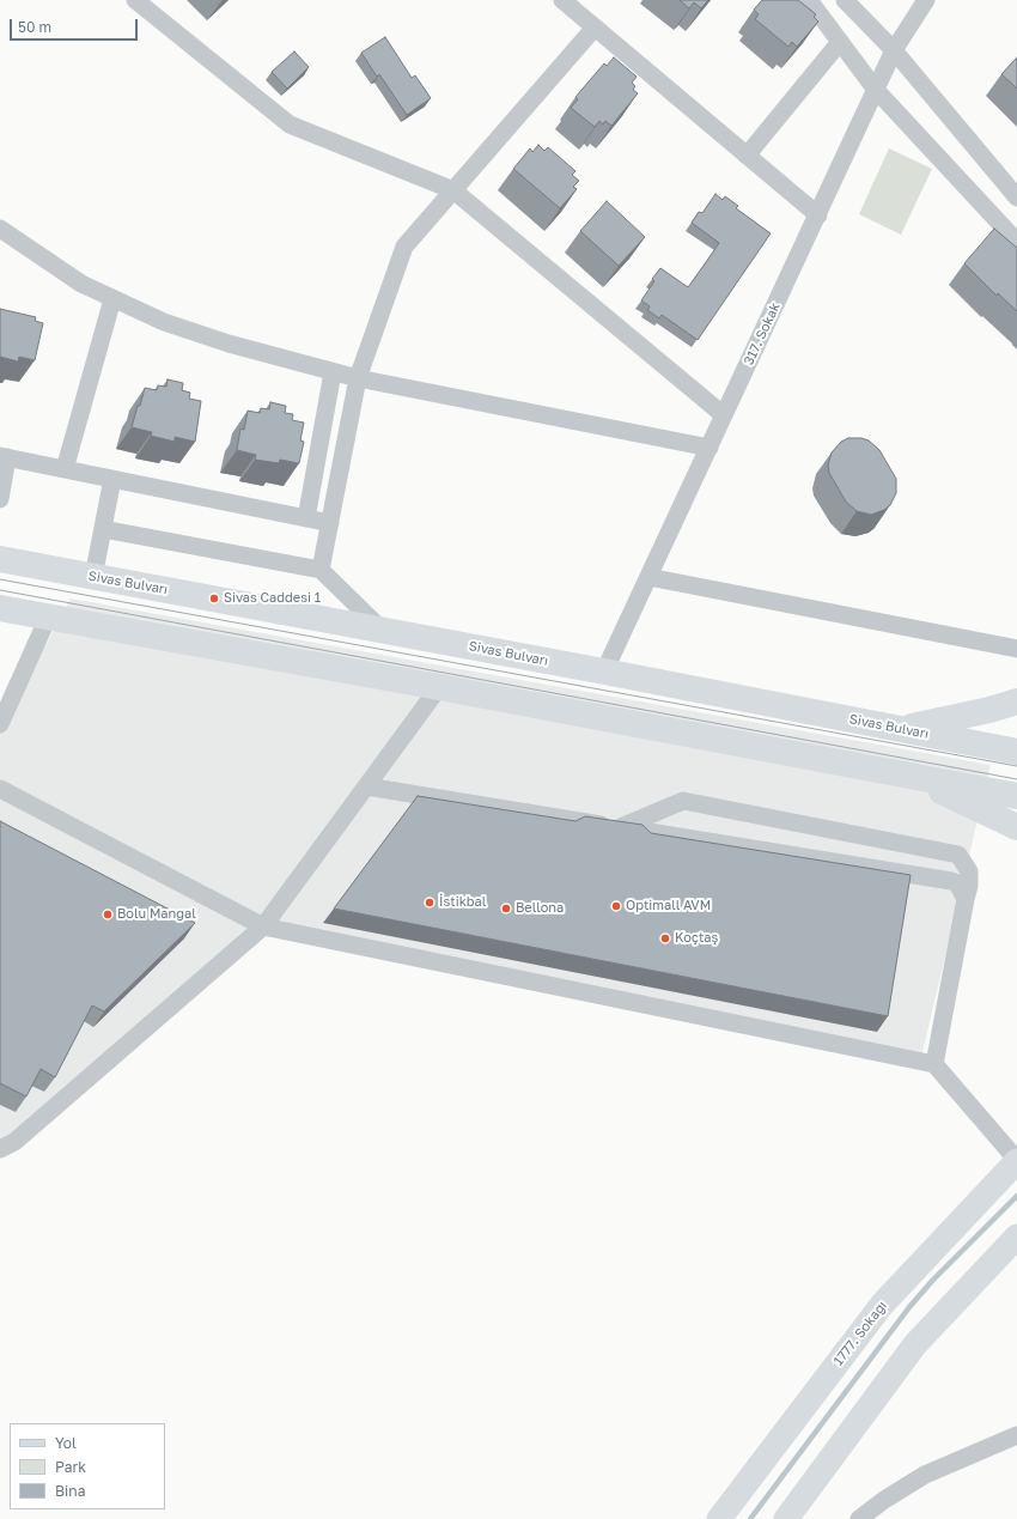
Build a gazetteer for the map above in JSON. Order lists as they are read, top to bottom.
{
  "streets": {
    "highway": ["Sivas Bulvarı"],
    "street": ["317. Sokak", "1777. Sokağı"]
  },
  "crossings": [
    ["317. Sokak", "Sivas Bulvarı"]
  ],
  "places": [
    "Sivas Caddesi 1",
    "İstikbal",
    "Optimall AVM",
    "Bellona",
    "Bolu Mangal",
    "Koçtaş"
  ],
  "legend": ["Yol", "Park", "Bina"],
  "scale_bar": "50 m"
}
